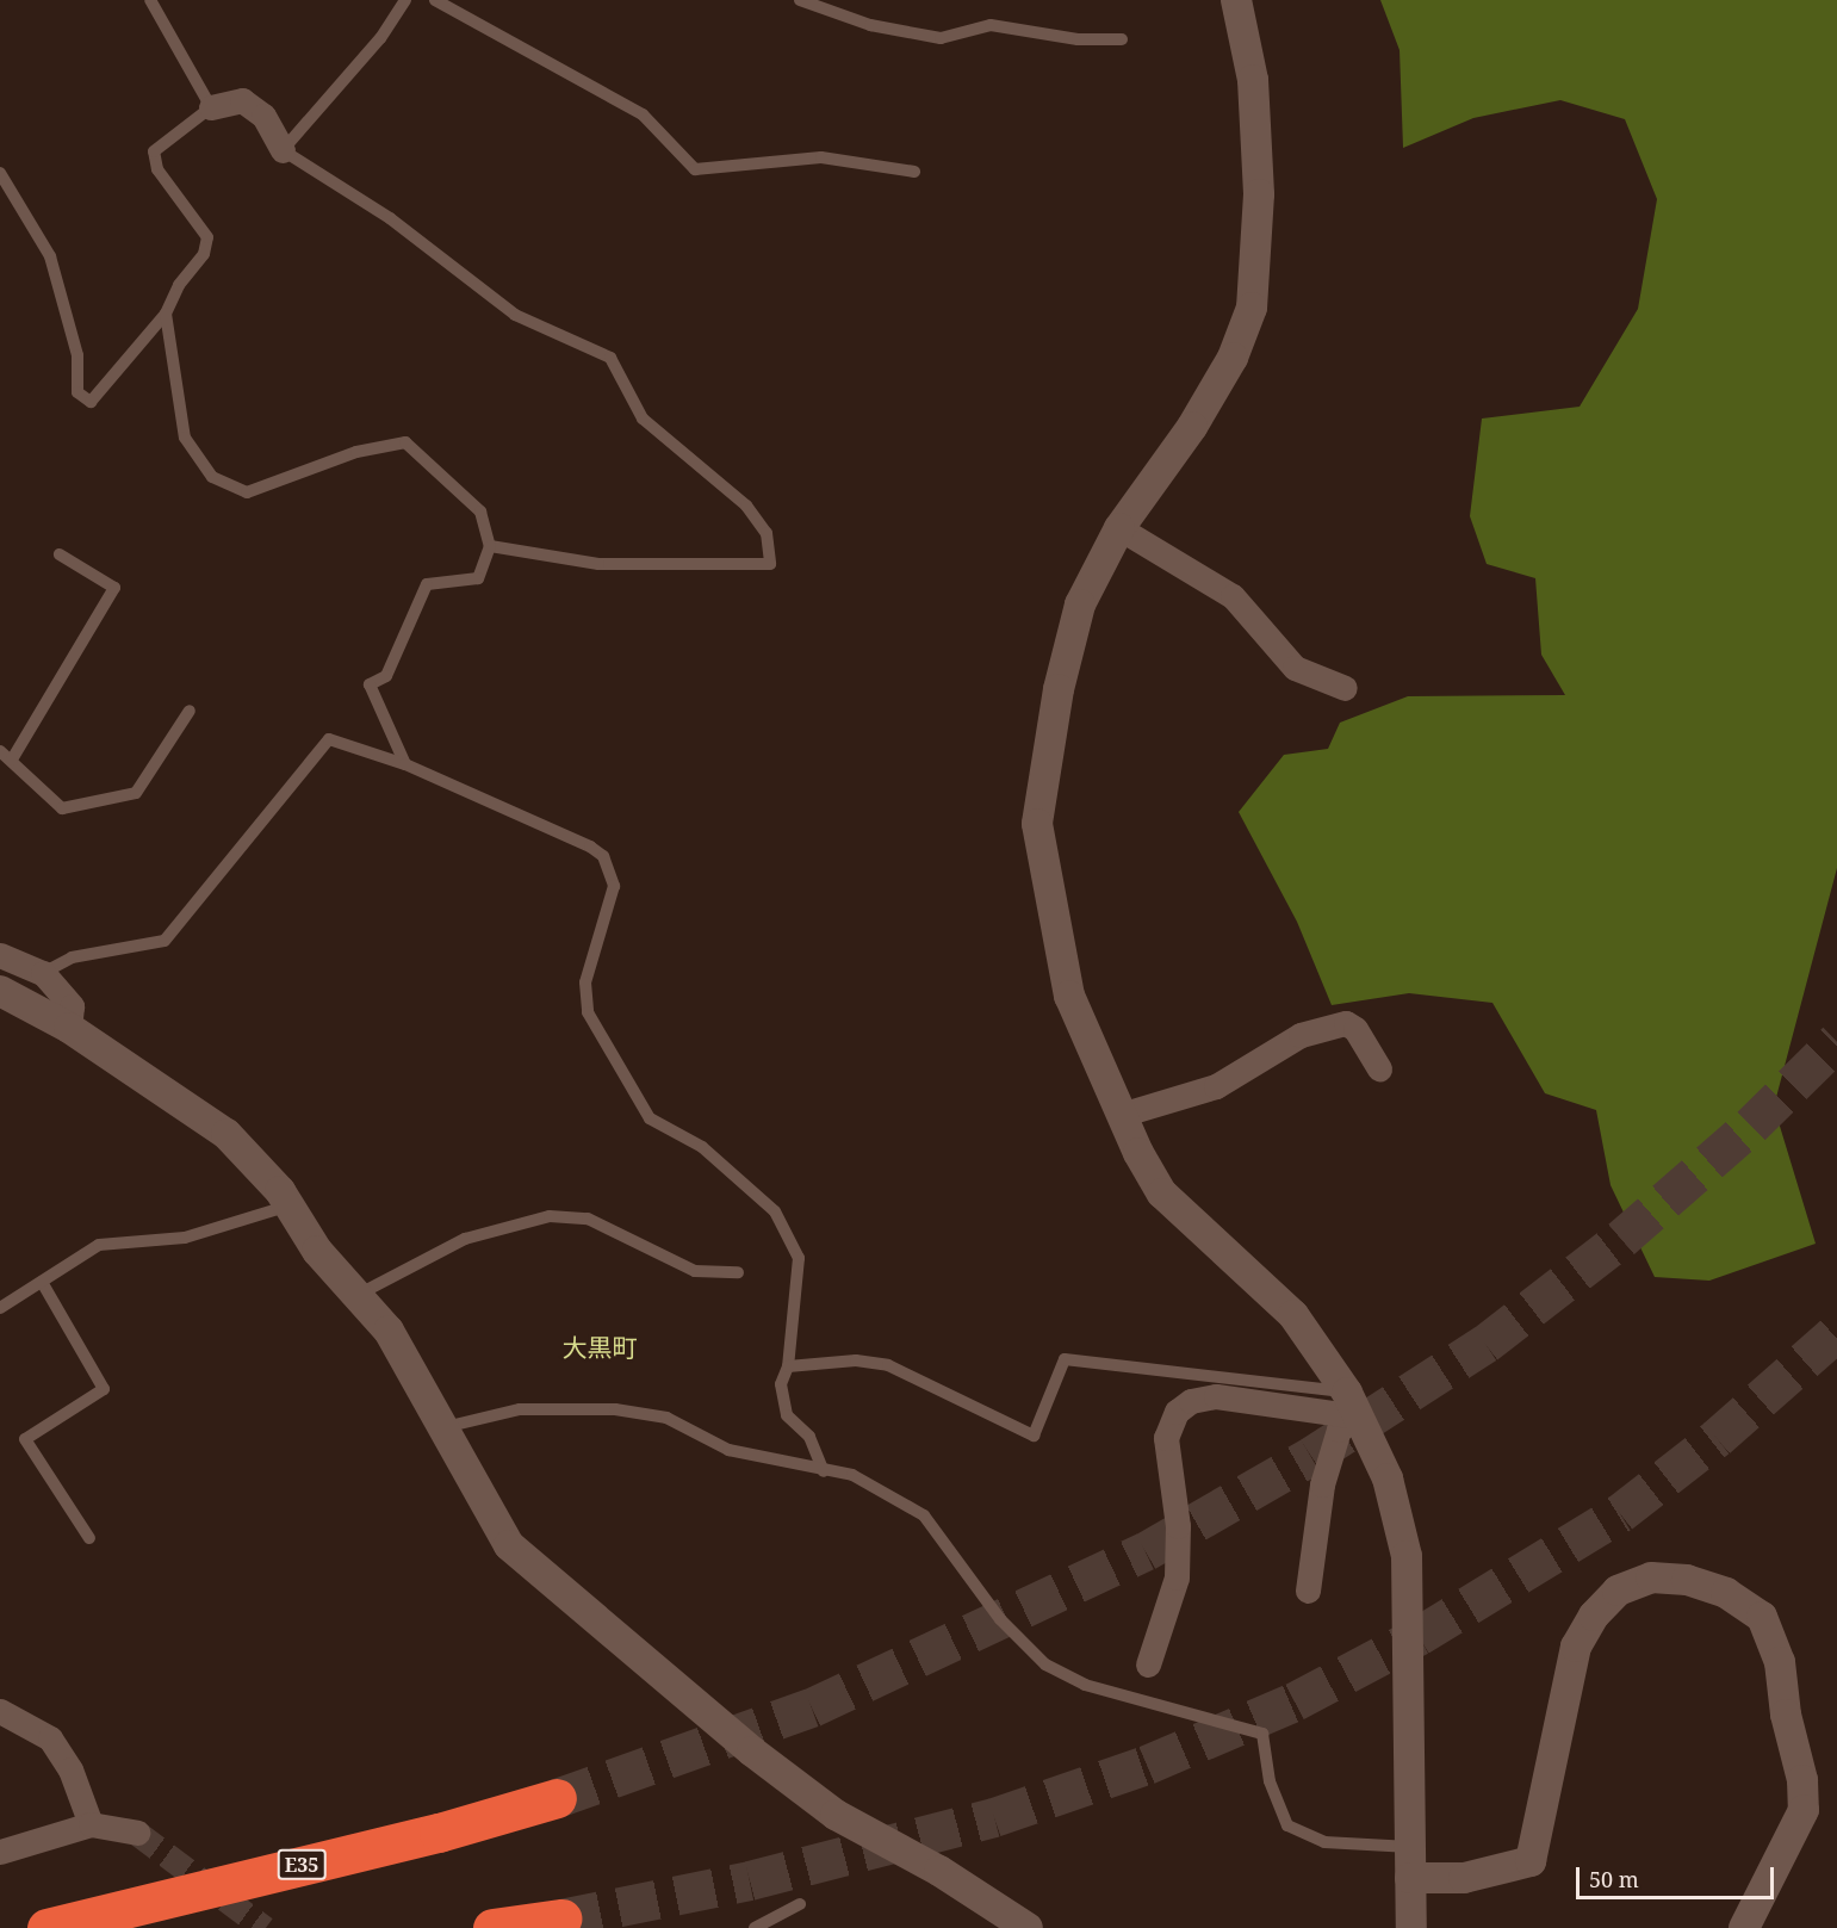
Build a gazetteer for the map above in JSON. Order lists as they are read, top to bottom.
{
  "streets": {
    "highway": ["E35"]
  },
  "districts": ["大黒町"],
  "scale_bar": "50 m"
}
